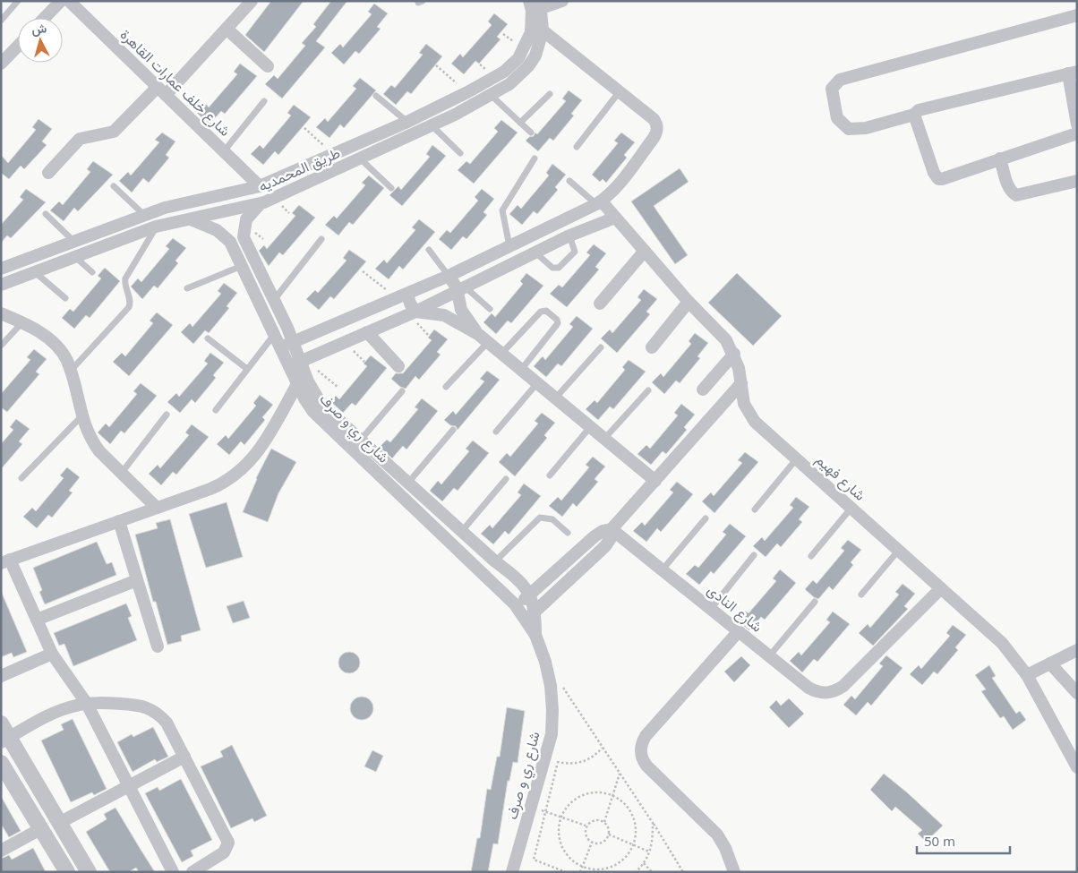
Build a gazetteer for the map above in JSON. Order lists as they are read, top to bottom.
{
  "streets": {
    "street": [
      "شارع خلف عمارات القاهرة",
      "طريق المحمديه",
      "شارع ري و صرف",
      "شارع فهيم",
      "شارع النادى"
    ]
  },
  "crossings": [
    ["شارع خلف عمارات القاهرة", "طريق المحمديه"],
    ["طريق المحمديه", "شارع ري و صرف"],
    ["شارع فهيم", "شارع النادى"]
  ],
  "scale_bar": "50 m",
  "north": "top"
}
